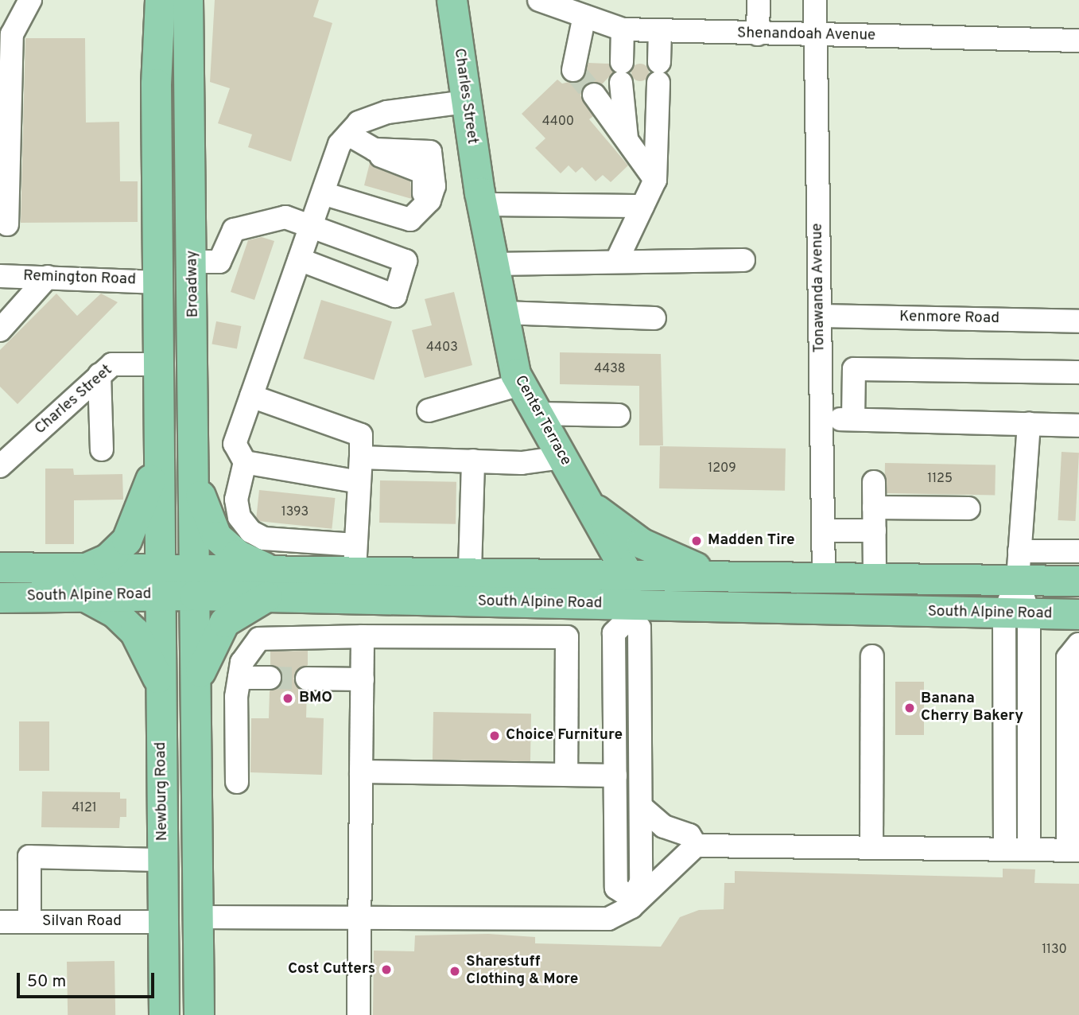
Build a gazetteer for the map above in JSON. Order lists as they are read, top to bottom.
{
  "streets": {
    "main road": [
      "Charles Street",
      "Broadway",
      "Center Terrace",
      "South Alpine Road",
      "Newburg Road"
    ],
    "street": [
      "Shenandoah Avenue",
      "Remington Road",
      "Tonawanda Avenue",
      "Kenmore Road",
      "Silvan Road"
    ]
  },
  "crossings": [
    ["Shenandoah Avenue", "Tonawanda Avenue"],
    ["Charles Street", "Center Terrace"],
    ["Broadway", "South Alpine Road"],
    ["Tonawanda Avenue", "Kenmore Road"],
    ["Tonawanda Avenue", "South Alpine Road"],
    ["Center Terrace", "South Alpine Road"],
    ["South Alpine Road", "Newburg Road"],
    ["Newburg Road", "Silvan Road"]
  ],
  "places": [
    "Madden Tire",
    "BMO",
    "Banana Cherry Bakery",
    "Choice Furniture",
    "Cost Cutters",
    "Sharestuff Clothing & More"
  ],
  "house_numbers": [
    "4400",
    "4403",
    "4438",
    "1209",
    "1125",
    "1393",
    "4121",
    "1130"
  ],
  "scale_bar": "50 m"
}
